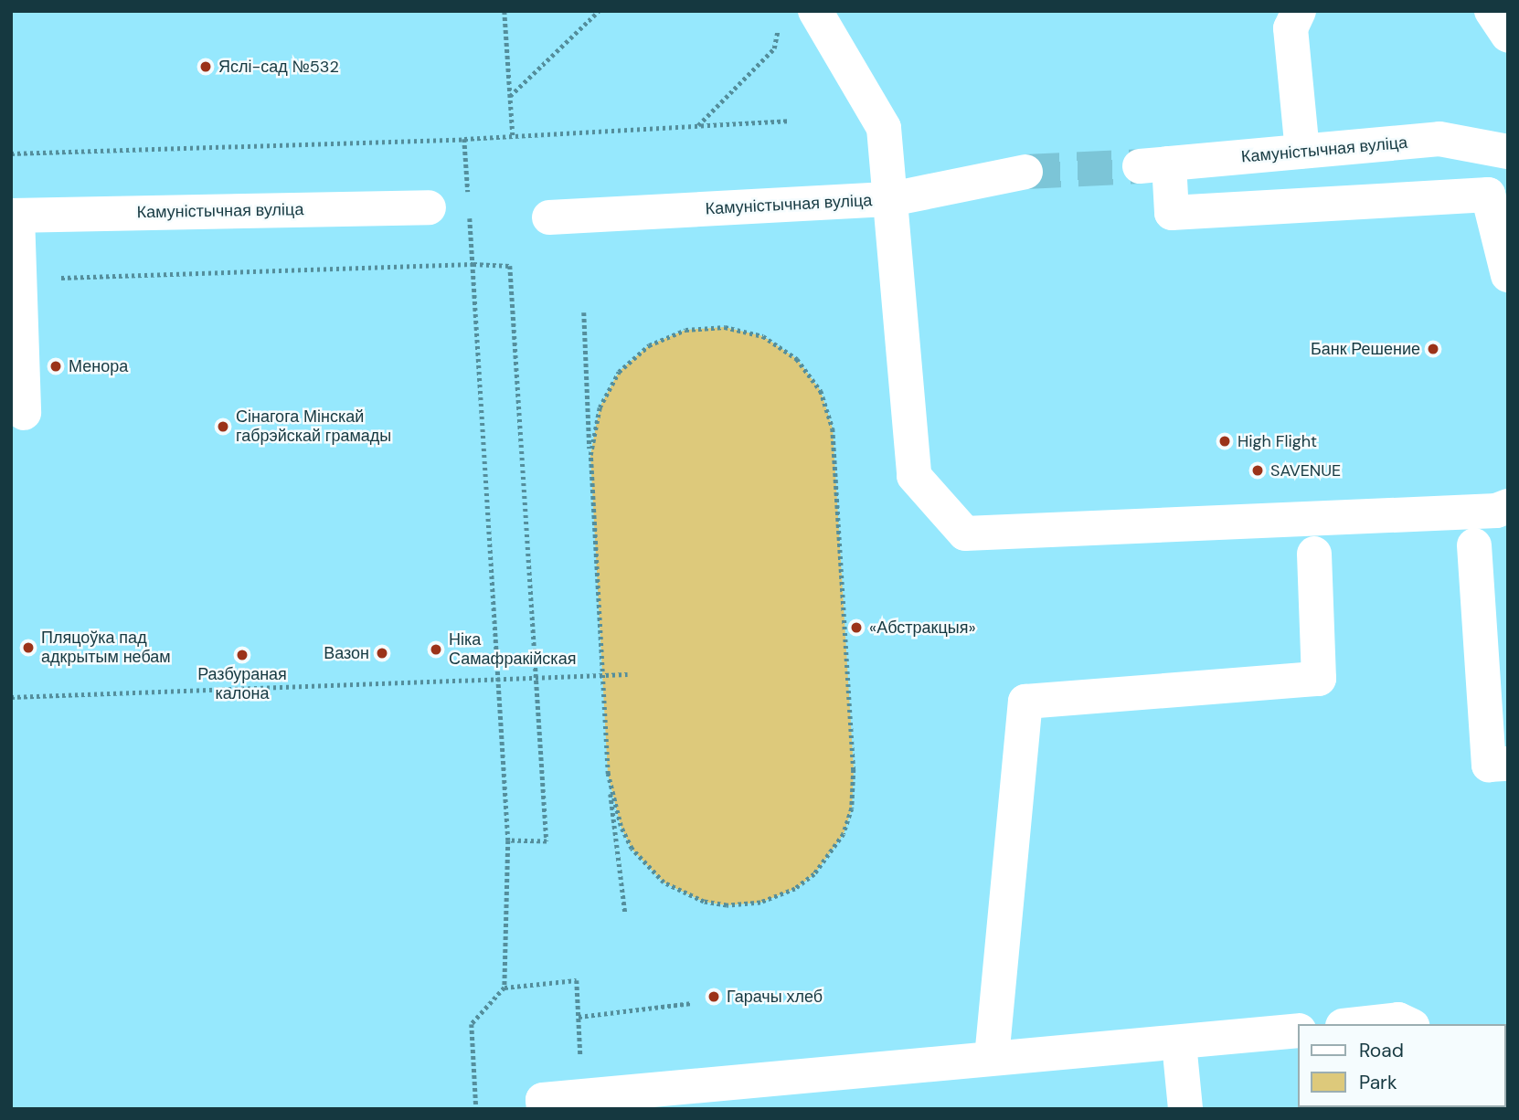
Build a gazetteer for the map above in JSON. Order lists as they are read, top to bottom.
{
  "streets": {
    "main road": ["Камуністычная вуліца"]
  },
  "places": [
    "Яслі-сад №532",
    "Банк Решение",
    "Менора",
    "Сінагога Мінскай габрэйскай грамады",
    "High Flight",
    "SAVENUE",
    "«Абстракцыя»",
    "Пляцоўка пад адкрытым небам",
    "Ніка Самафракійская",
    "Вазон",
    "Разбураная калона",
    "Гарачы хлеб"
  ],
  "legend": ["Road", "Park"]
}
